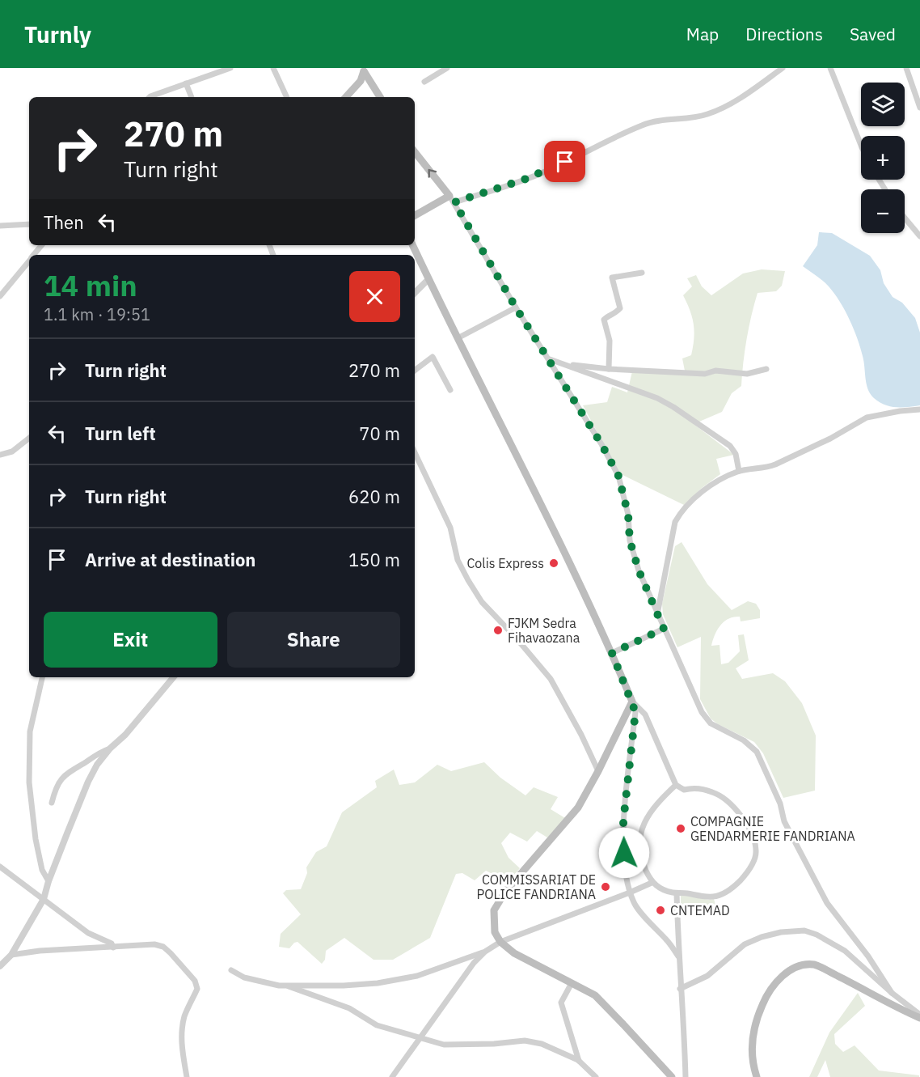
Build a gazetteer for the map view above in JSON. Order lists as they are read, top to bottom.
{
  "places": [
    "Colis Express",
    "FJKM Sedra Fihavaozana",
    "COMPAGNIE GENDARMERIE FANDRIANA",
    "COMMISSARIAT DE POLICE FANDRIANA",
    "CNTEMAD"
  ],
  "page": {
    "header": "Turnly",
    "nav": ["Map", "Directions", "Saved"],
    "map_buttons": ["+", "−"],
    "turn": ["270 m", "Turn right"],
    "then": "Then",
    "heading": ["14 min", "1.1 km · 19:51"],
    "list": [
      {
        "name": "Turn right",
        "value": "270 m"
      },
      {
        "name": "Turn left",
        "value": "70 m"
      },
      {
        "name": "Turn right",
        "value": "620 m"
      },
      {
        "name": "Arrive at destination",
        "value": "150 m"
      }
    ],
    "buttons": ["Exit", "Share"]
  }
}
